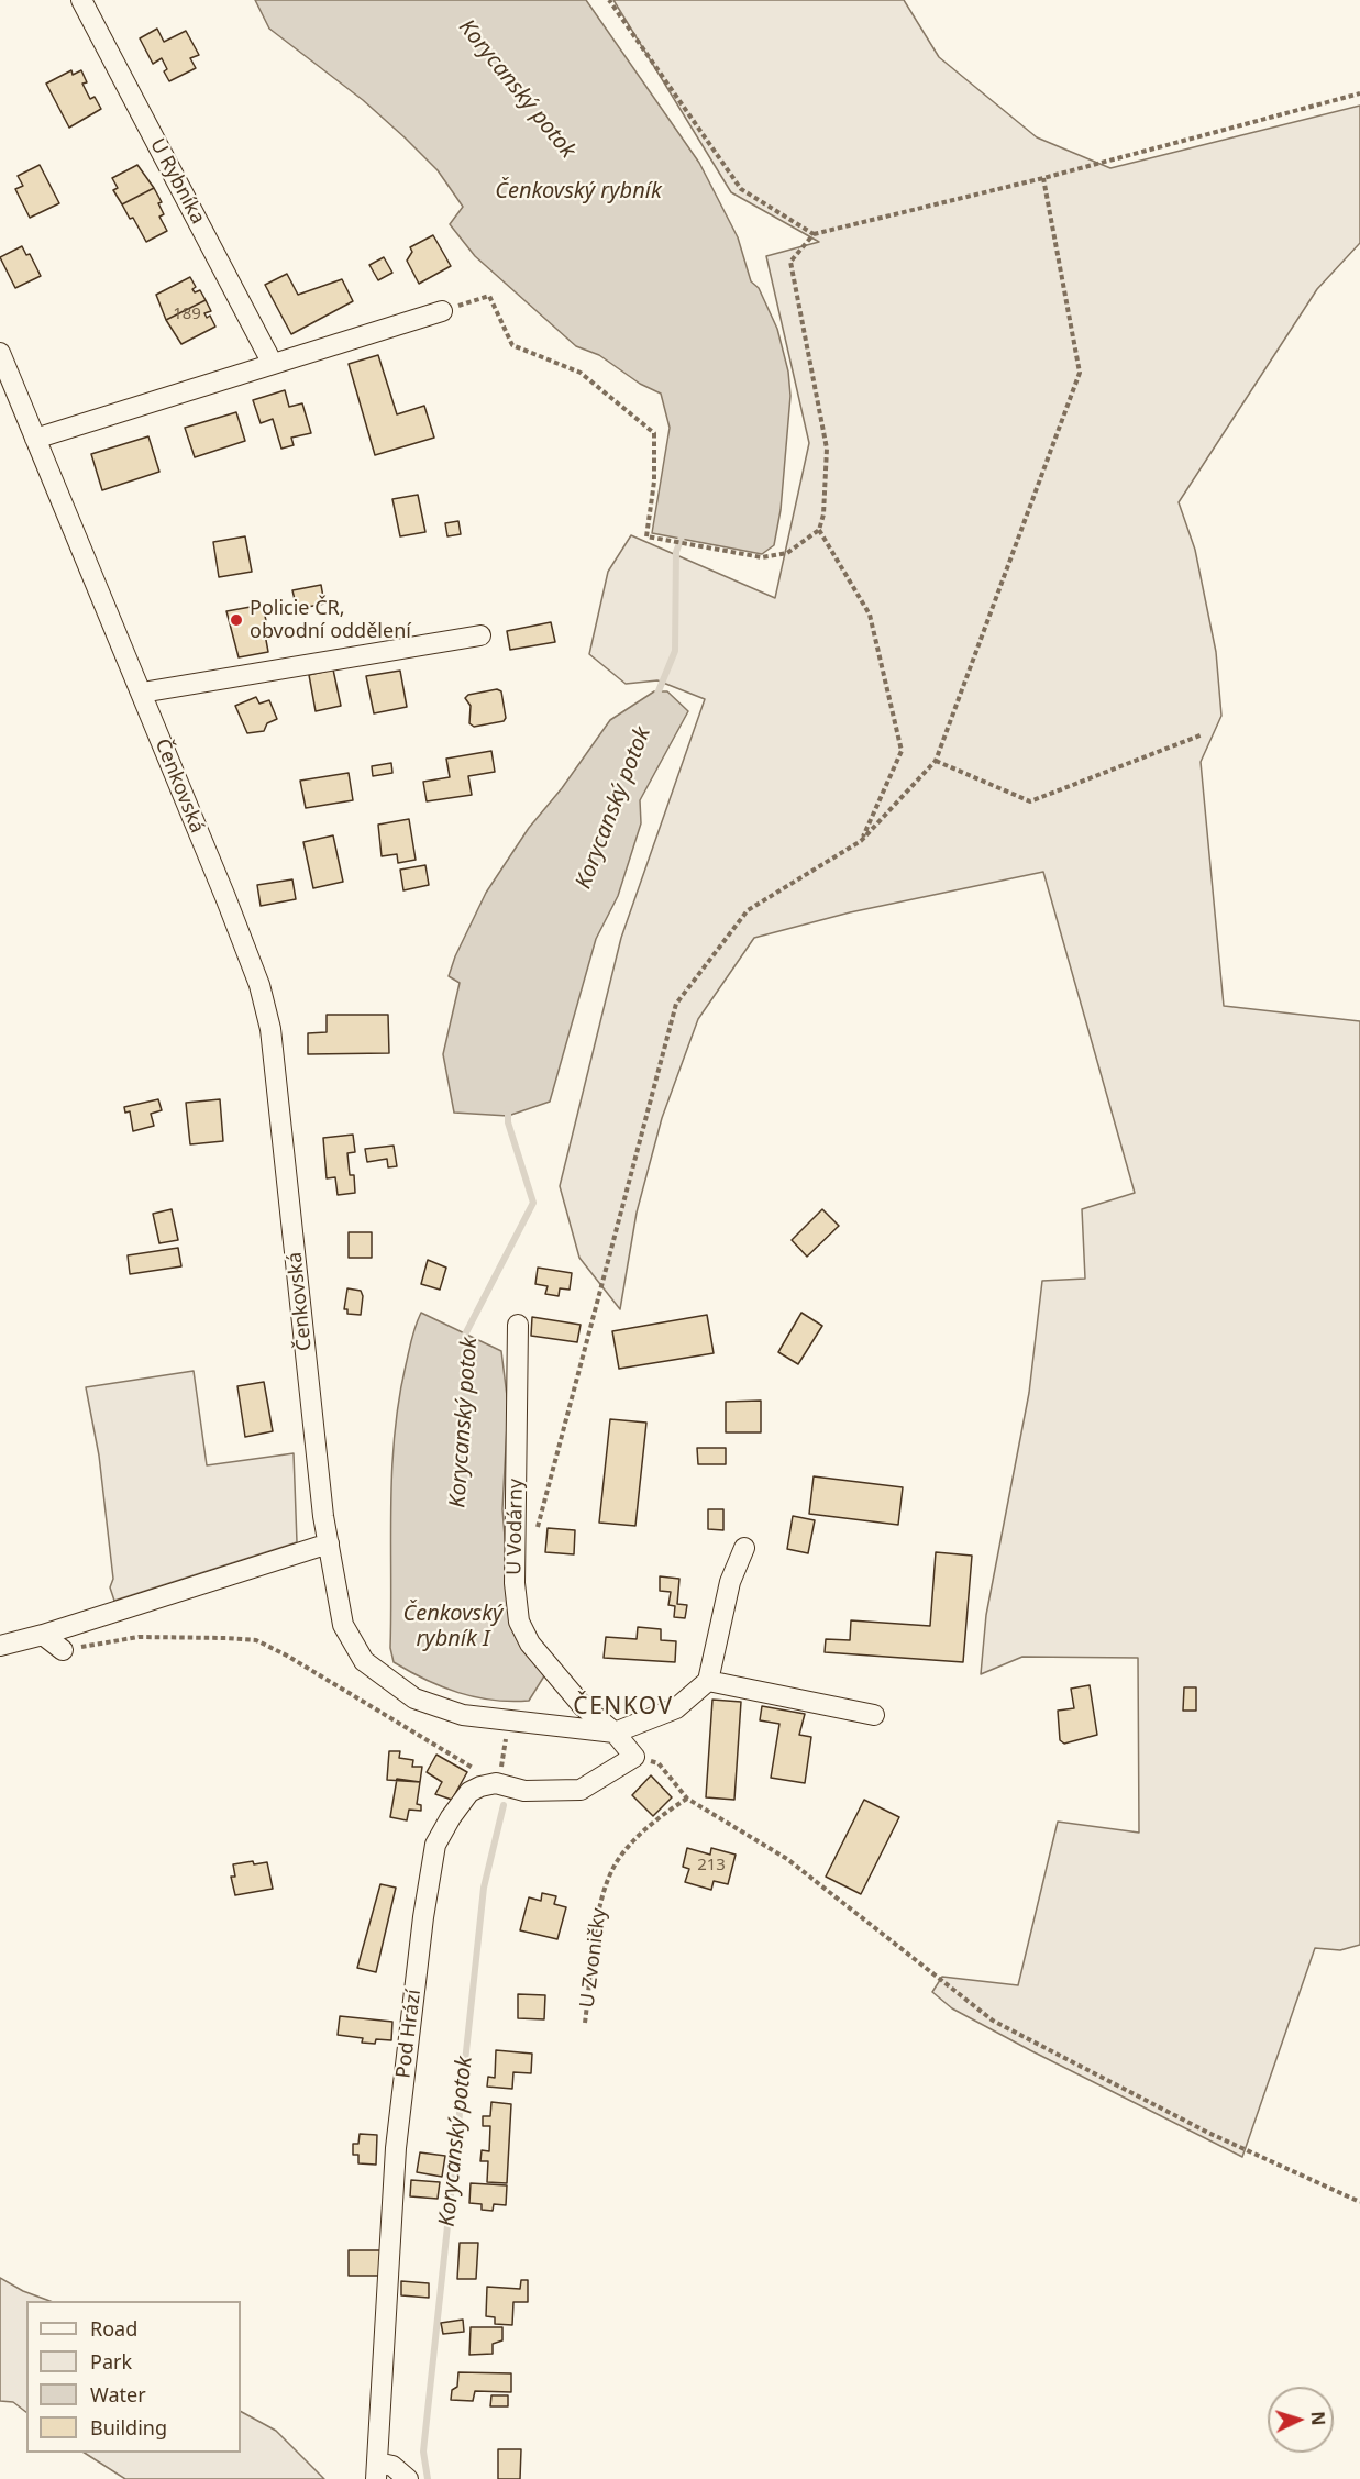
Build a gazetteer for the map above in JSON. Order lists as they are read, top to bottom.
{
  "streets": {
    "street": [
      "U Rybníka",
      "Čenkovská",
      "U Vodárny",
      "Pod Hrází"
    ],
    "path": ["U Zvoničky"]
  },
  "crossings": [
    ["Čenkovská", "U Vodárny"]
  ],
  "districts": ["ČENKOV"],
  "water": ["Korycanský potok", "Čenkovský rybník", "Čenkovský rybník I"],
  "places": ["Policie ČR, obvodní oddělení"],
  "house_numbers": ["189", "213"],
  "legend": [
    "Road",
    "Park",
    "Water",
    "Building"
  ],
  "north": "right"
}
